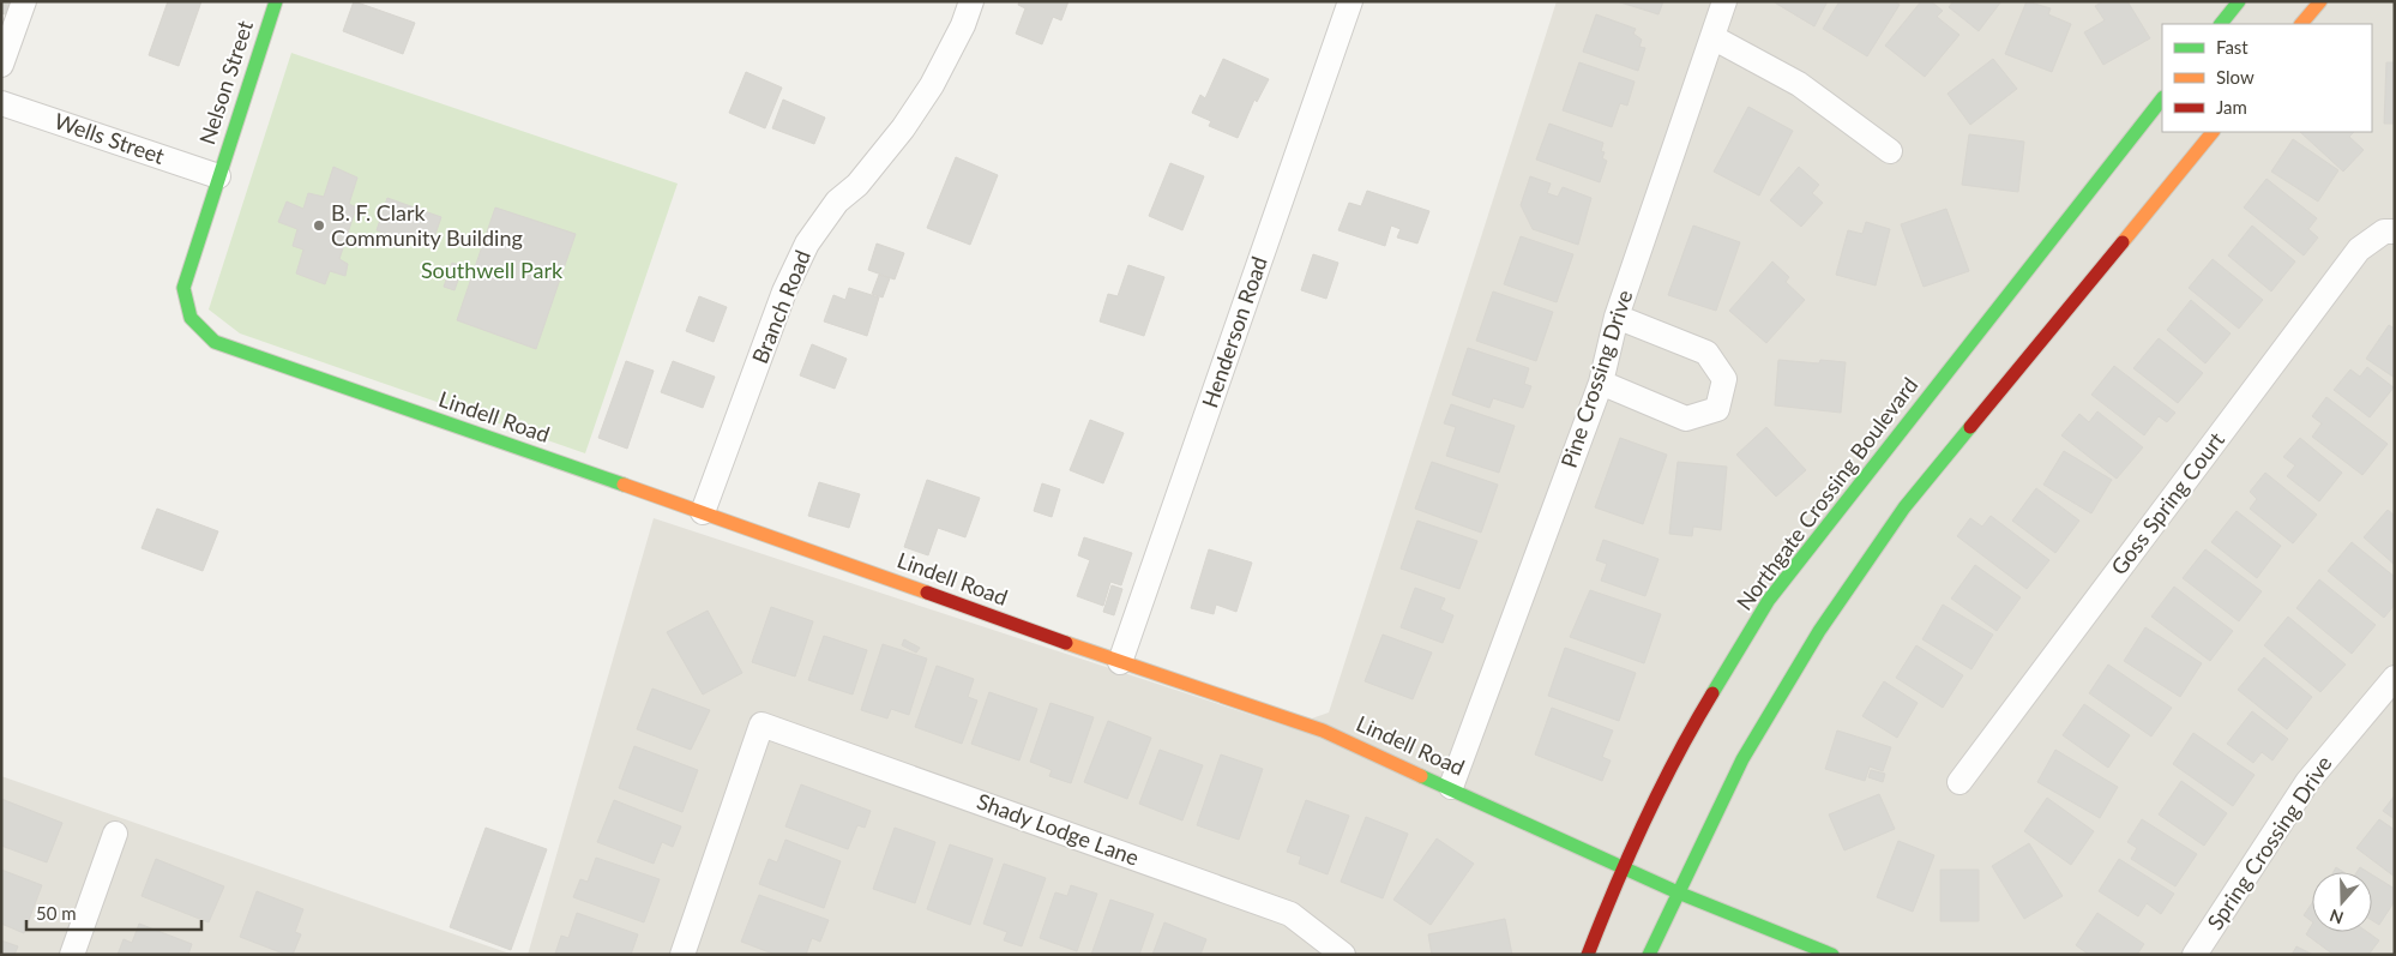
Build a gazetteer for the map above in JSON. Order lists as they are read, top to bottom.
{
  "streets": {
    "main road": ["Nelson Street", "Lindell Road", "Northgate Crossing Boulevard"],
    "street": [
      "Wells Street",
      "Branch Road",
      "Henderson Road",
      "Pine Crossing Drive",
      "Goss Spring Court",
      "Shady Lodge Lane",
      "Spring Crossing Drive"
    ]
  },
  "crossings": [
    ["Nelson Street", "Wells Street"],
    ["Nelson Street", "Lindell Road"],
    ["Wells Street", "Lindell Road"],
    ["Branch Road", "Lindell Road"],
    ["Henderson Road", "Lindell Road"],
    ["Pine Crossing Drive", "Lindell Road"],
    ["Lindell Road", "Northgate Crossing Boulevard"]
  ],
  "parks": ["Southwell Park"],
  "places": ["B. F. Clark Community Building"],
  "legend": ["Fast", "Slow", "Jam"],
  "scale_bar": "50 m",
  "north": "bottom"
}
